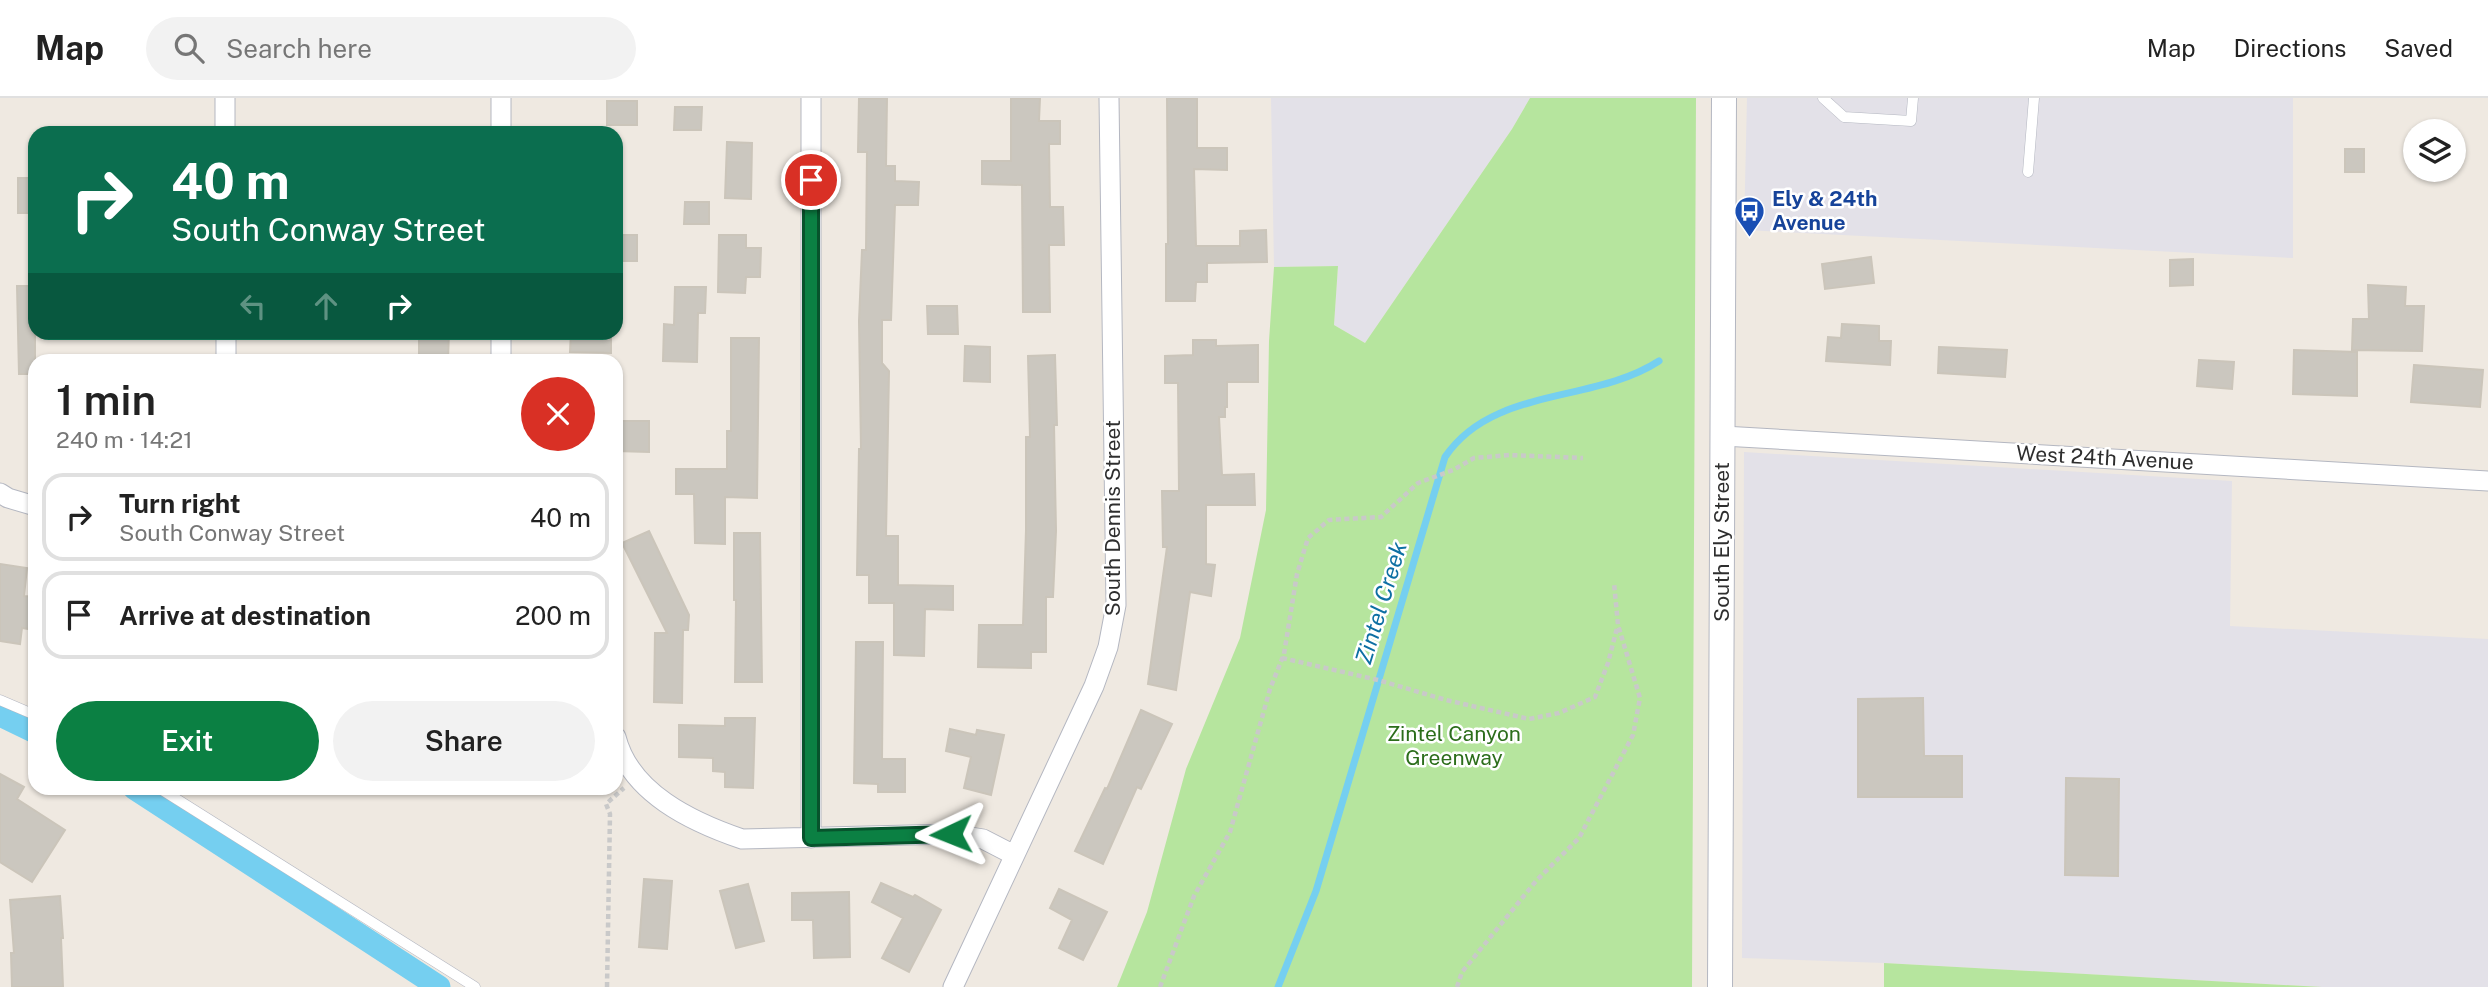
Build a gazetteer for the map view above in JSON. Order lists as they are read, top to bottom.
{
  "streets": {
    "street": ["West 24th Avenue", "South Dennis Street", "South Ely Street"]
  },
  "crossings": [
    ["West 24th Avenue", "South Ely Street"]
  ],
  "water": ["Zintel Creek"],
  "parks": ["Zintel Canyon Greenway"],
  "places": {
    "bus stop": ["Ely & 24th Avenue"]
  },
  "page": {
    "header": "Map",
    "search": "Search here",
    "nav": ["Map", "Directions", "Saved"],
    "turn": ["40 m", "South Conway Street"],
    "heading": ["1 min", "240 m · 14:21"],
    "list": [
      {
        "name": "Turn right",
        "note": "South Conway Street",
        "value": "40 m"
      },
      {
        "name": "Arrive at destination",
        "value": "200 m"
      }
    ],
    "buttons": ["Exit", "Share"]
  }
}
